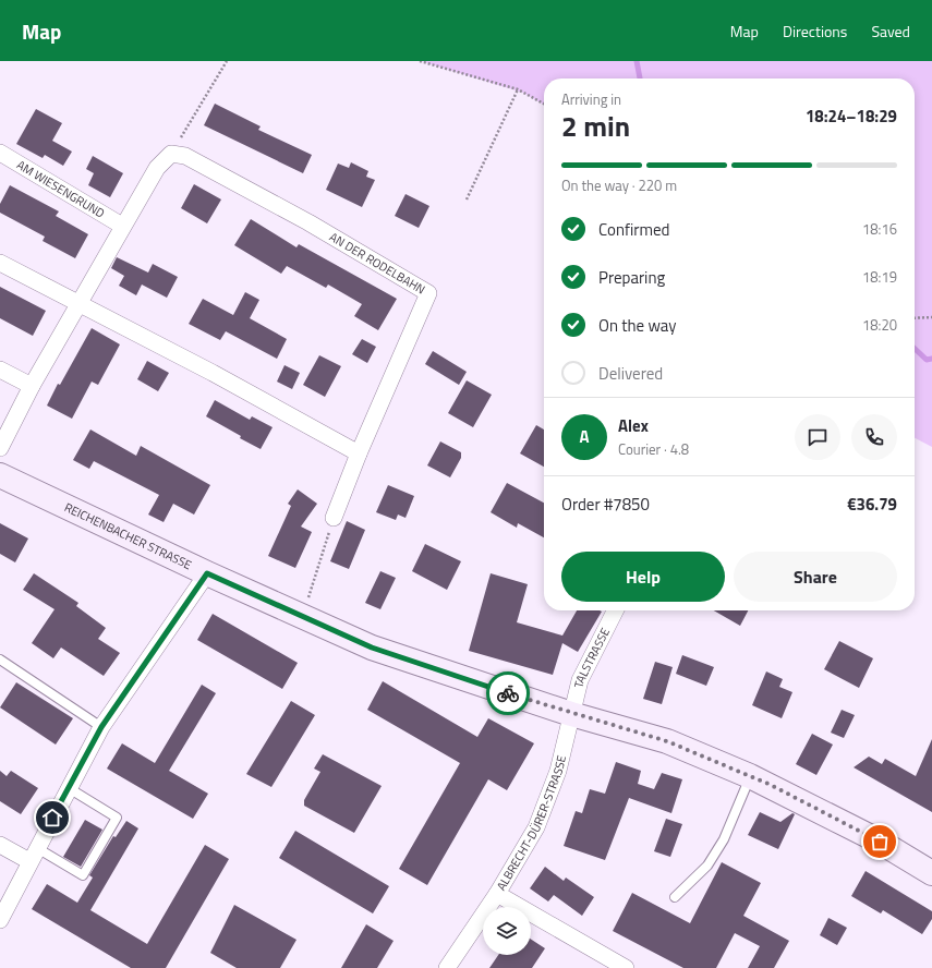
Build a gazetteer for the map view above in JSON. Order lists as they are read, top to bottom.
{
  "streets": {
    "main road": ["REICHENBACHER STRASSE"],
    "street": [
      "AM WIESENGRUND",
      "AN DER RODELBAHN",
      "TALSTRASSE",
      "ALBRECHT-DÜRER-STRASSE"
    ]
  },
  "crossings": [
    ["REICHENBACHER STRASSE", "TALSTRASSE"],
    ["REICHENBACHER STRASSE", "ALBRECHT-DÜRER-STRASSE"],
    ["TALSTRASSE", "ALBRECHT-DÜRER-STRASSE"]
  ],
  "page": {
    "header": "Map",
    "nav": ["Map", "Directions", "Saved"],
    "heading": ["2 min", "Arriving in", "18:24–18:29"],
    "panel": [
      "Alex",
      "Courier · 4.8",
      "Order #7850",
      "€36.79"
    ],
    "bar": "On the way · 220 m",
    "list": [
      ["Confirmed", "18:16"],
      ["Preparing", "18:19"],
      ["On the way", "18:20"],
      "Delivered"
    ],
    "round": "A",
    "buttons": ["Help", "Share"]
  }
}
